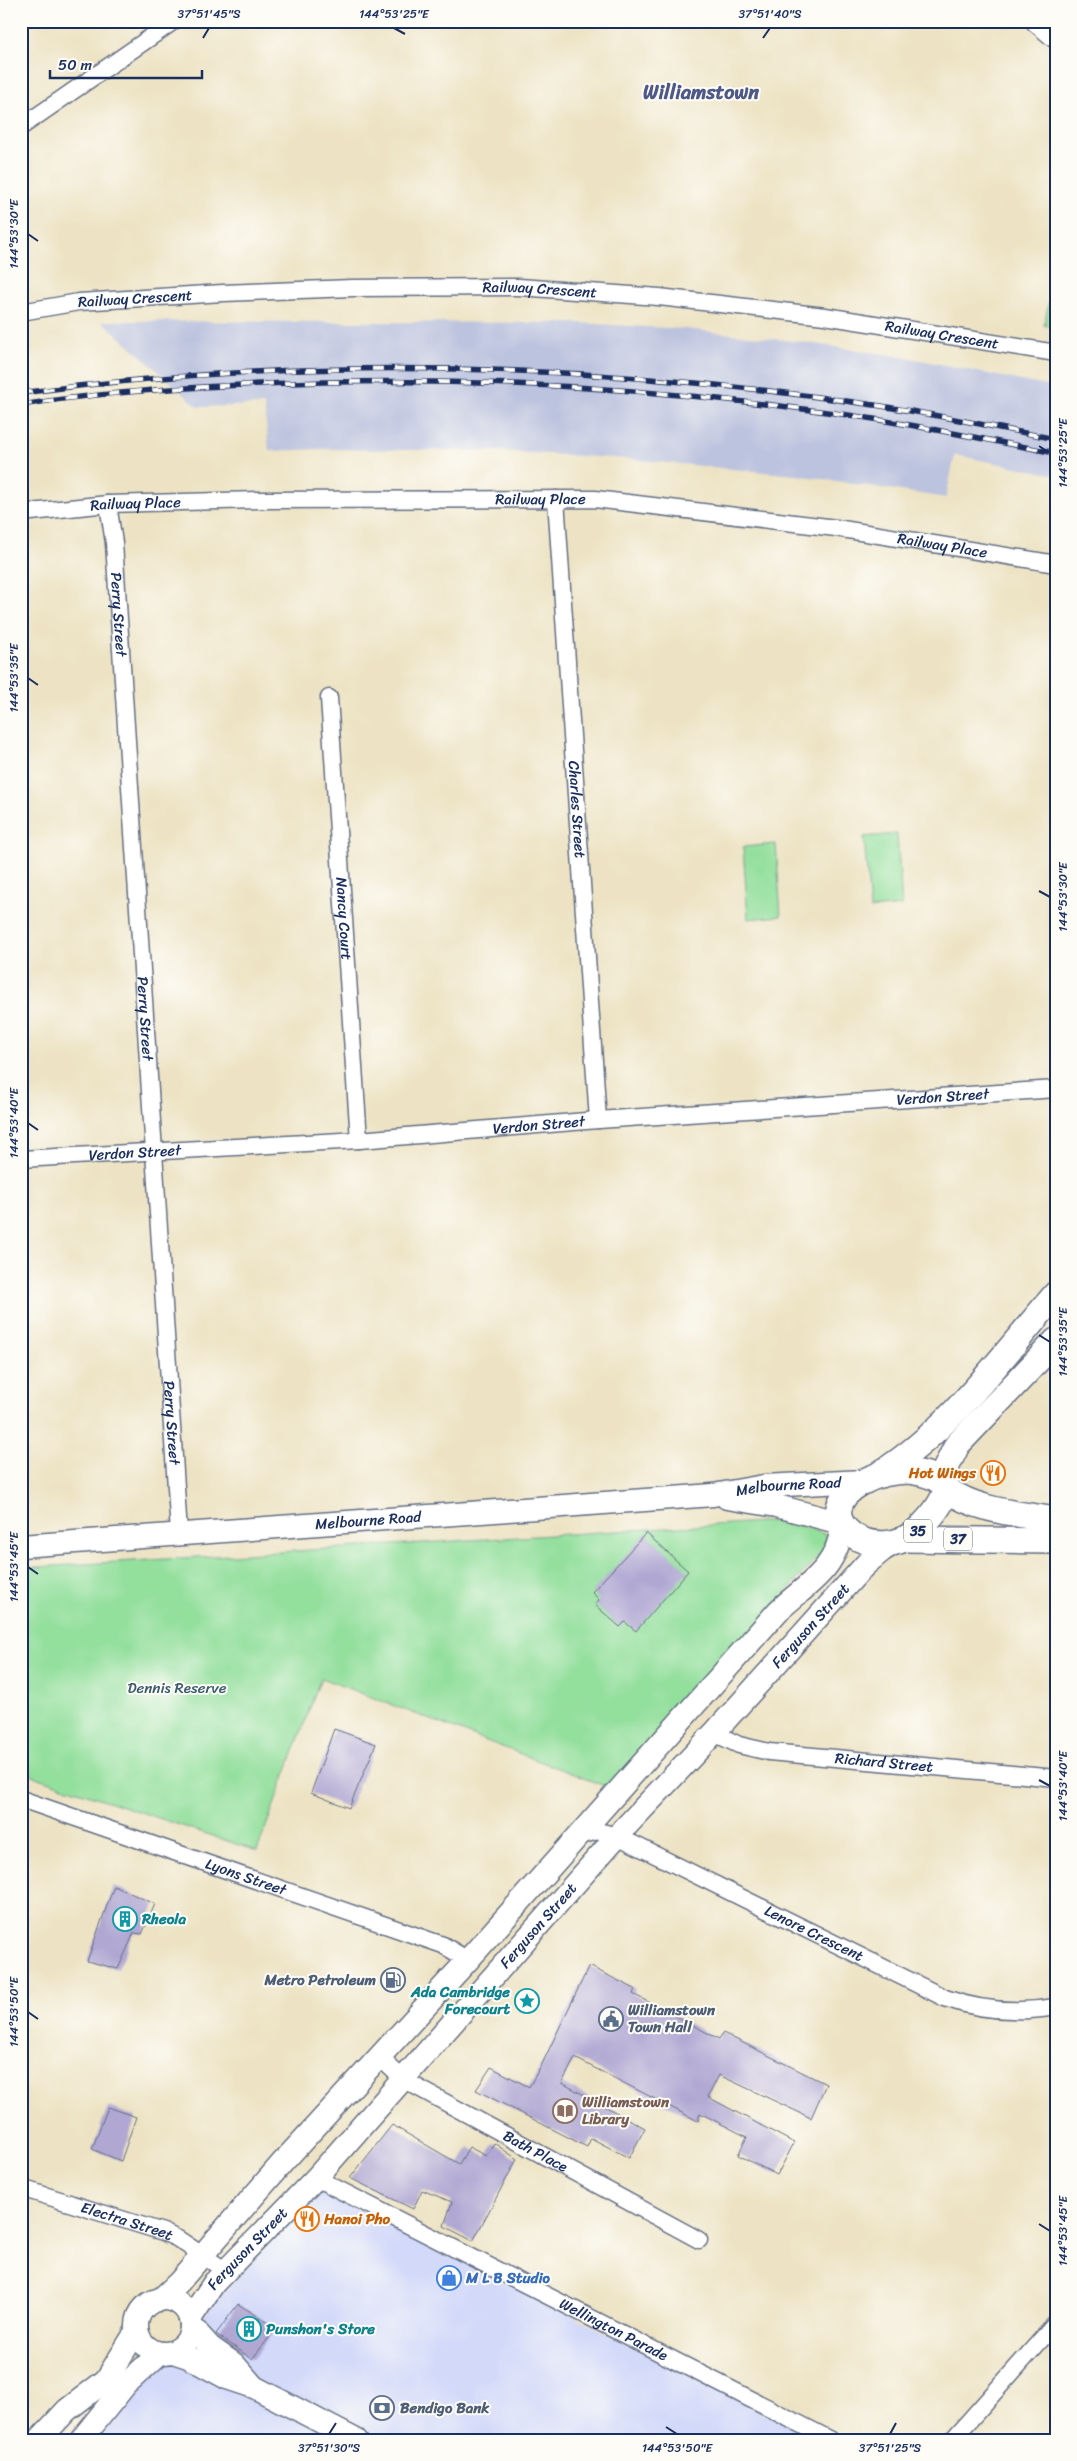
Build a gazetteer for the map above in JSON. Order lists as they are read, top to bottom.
{
  "streets": {
    "main road": ["35", "37"],
    "street": [
      "Railway Crescent",
      "Railway Place",
      "Perry Street",
      "Charles Street",
      "Nancy Court",
      "Verdon Street",
      "Melbourne Road",
      "Ferguson Street",
      "Richard Street",
      "Lyons Street",
      "Lenore Crescent",
      "Bath Place",
      "Electra Street",
      "Wellington Parade"
    ]
  },
  "crossings": [
    ["Railway Place", "Perry Street"],
    ["Railway Place", "Charles Street"],
    ["Perry Street", "Verdon Street"],
    ["Perry Street", "Melbourne Road"],
    ["Charles Street", "Verdon Street"],
    ["Nancy Court", "Verdon Street"],
    ["Melbourne Road", "35"],
    ["Melbourne Road", "37"],
    ["Melbourne Road", "Ferguson Street"],
    ["35", "37"],
    ["35", "Ferguson Street"],
    ["37", "Ferguson Street"],
    ["Ferguson Street", "Richard Street"],
    ["Ferguson Street", "Lyons Street"],
    ["Ferguson Street", "Lenore Crescent"],
    ["Ferguson Street", "Bath Place"],
    ["Ferguson Street", "Electra Street"],
    ["Ferguson Street", "Wellington Parade"]
  ],
  "districts": ["Williamstown"],
  "parks": ["Dennis Reserve"],
  "places": {
    "restaurant": ["Hot Wings", "Hanoi Pho"],
    "building": ["Rheola", "Punshon's Store"],
    "fuel station": ["Metro Petroleum"],
    "place": ["Ada Cambridge Forecourt"],
    "public building": ["Williamstown Town Hall"],
    "library": ["Williamstown Library"],
    "shop": ["M L B Studio"],
    "bank": ["Bendigo Bank"]
  },
  "scale_bar": "50 m",
  "coordinates": [
    "37°51'45\"S",
    "144°53'25\"E",
    "37°51'40\"S",
    "144°53'30\"E",
    "144°53'35\"E",
    "144°53'40\"E",
    "144°53'45\"E",
    "144°53'50\"E",
    "37°51'30\"S",
    "37°51'25\"S"
  ]
}
